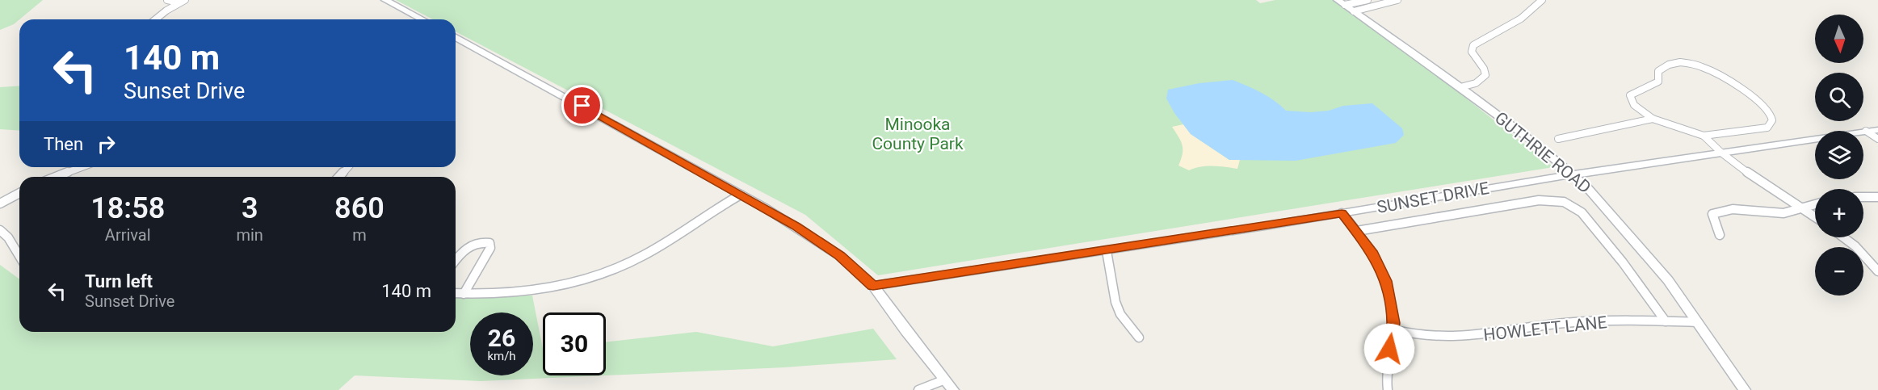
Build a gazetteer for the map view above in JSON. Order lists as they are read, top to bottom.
{
  "streets": {
    "street": ["GUTHRIE ROAD", "SUNSET DRIVE", "HOWLETT LANE"]
  },
  "crossings": [
    ["GUTHRIE ROAD", "SUNSET DRIVE"],
    ["GUTHRIE ROAD", "HOWLETT LANE"]
  ],
  "parks": ["Minooka County Park"],
  "north": "bottom",
  "page": {
    "map_buttons": ["+", "−"],
    "turn": ["140 m", "Sunset Drive"],
    "then": "Then",
    "eta": [
      "18:58",
      "Arrival",
      "3",
      "min",
      "860",
      "m"
    ],
    "list": [
      {
        "name": "Turn left",
        "note": "Sunset Drive",
        "value": "140 m"
      }
    ],
    "speed": "26 km/h",
    "limit": "30"
  }
}
